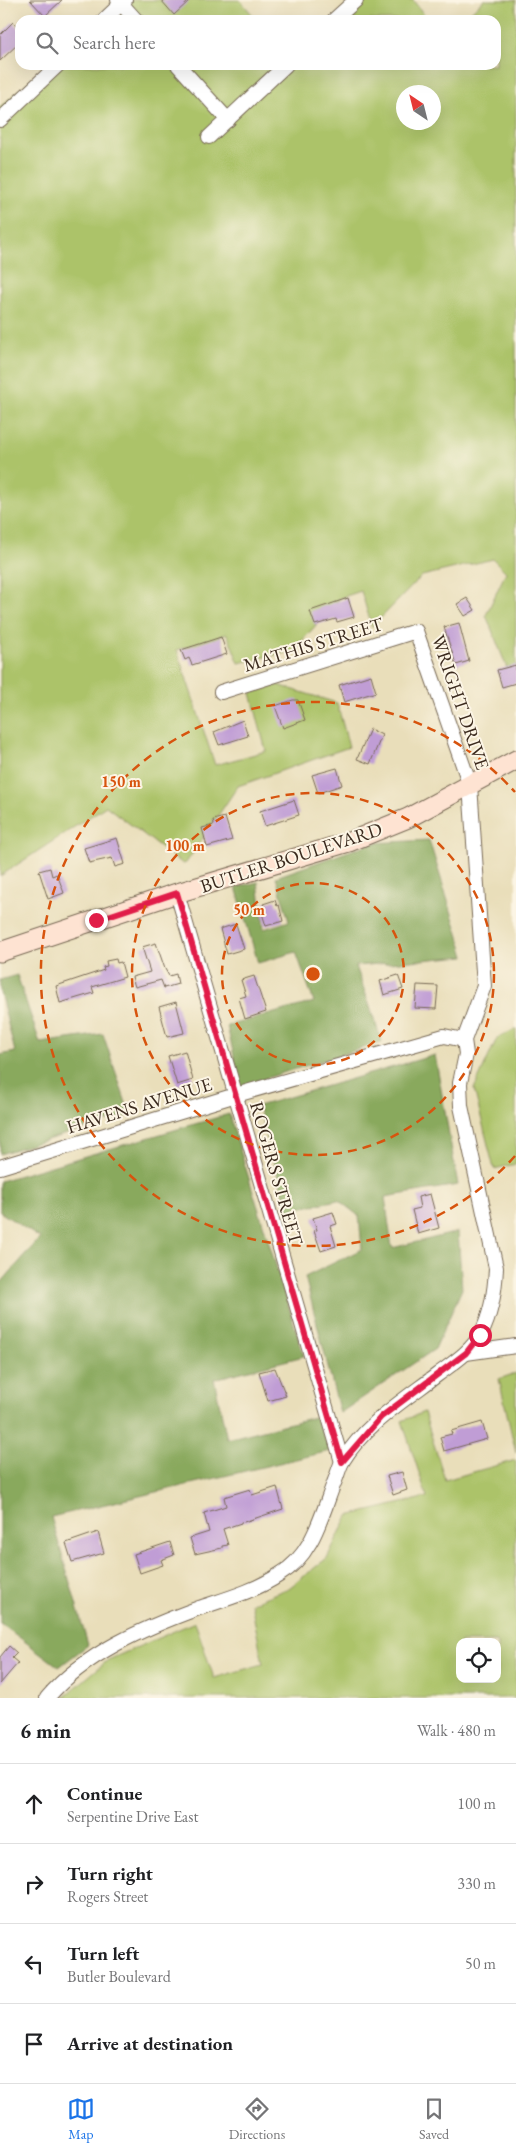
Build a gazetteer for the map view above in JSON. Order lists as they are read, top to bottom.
{
  "streets": {
    "street": [
      "MATHIS STREET",
      "WRIGHT DRIVE",
      "BUTLER BOULEVARD",
      "HAVENS AVENUE",
      "ROGERS STREET"
    ]
  },
  "crossings": [
    ["MATHIS STREET", "WRIGHT DRIVE"],
    ["WRIGHT DRIVE", "BUTLER BOULEVARD"],
    ["WRIGHT DRIVE", "HAVENS AVENUE"],
    ["BUTLER BOULEVARD", "ROGERS STREET"],
    ["HAVENS AVENUE", "ROGERS STREET"]
  ],
  "north": "top left",
  "page": {
    "search": "Search here",
    "heading": ["6 min", "Walk · 480 m"],
    "list": [
      ["Continue", "Serpentine Drive East", "100 m"],
      ["Turn right", "Rogers Street", "330 m"],
      ["Turn left", "Butler Boulevard", "50 m"],
      "Arrive at destination"
    ],
    "nav": ["Map", "Directions", "Saved"]
  },
  "rings": ["150 m", "100 m", "50 m"]
}
